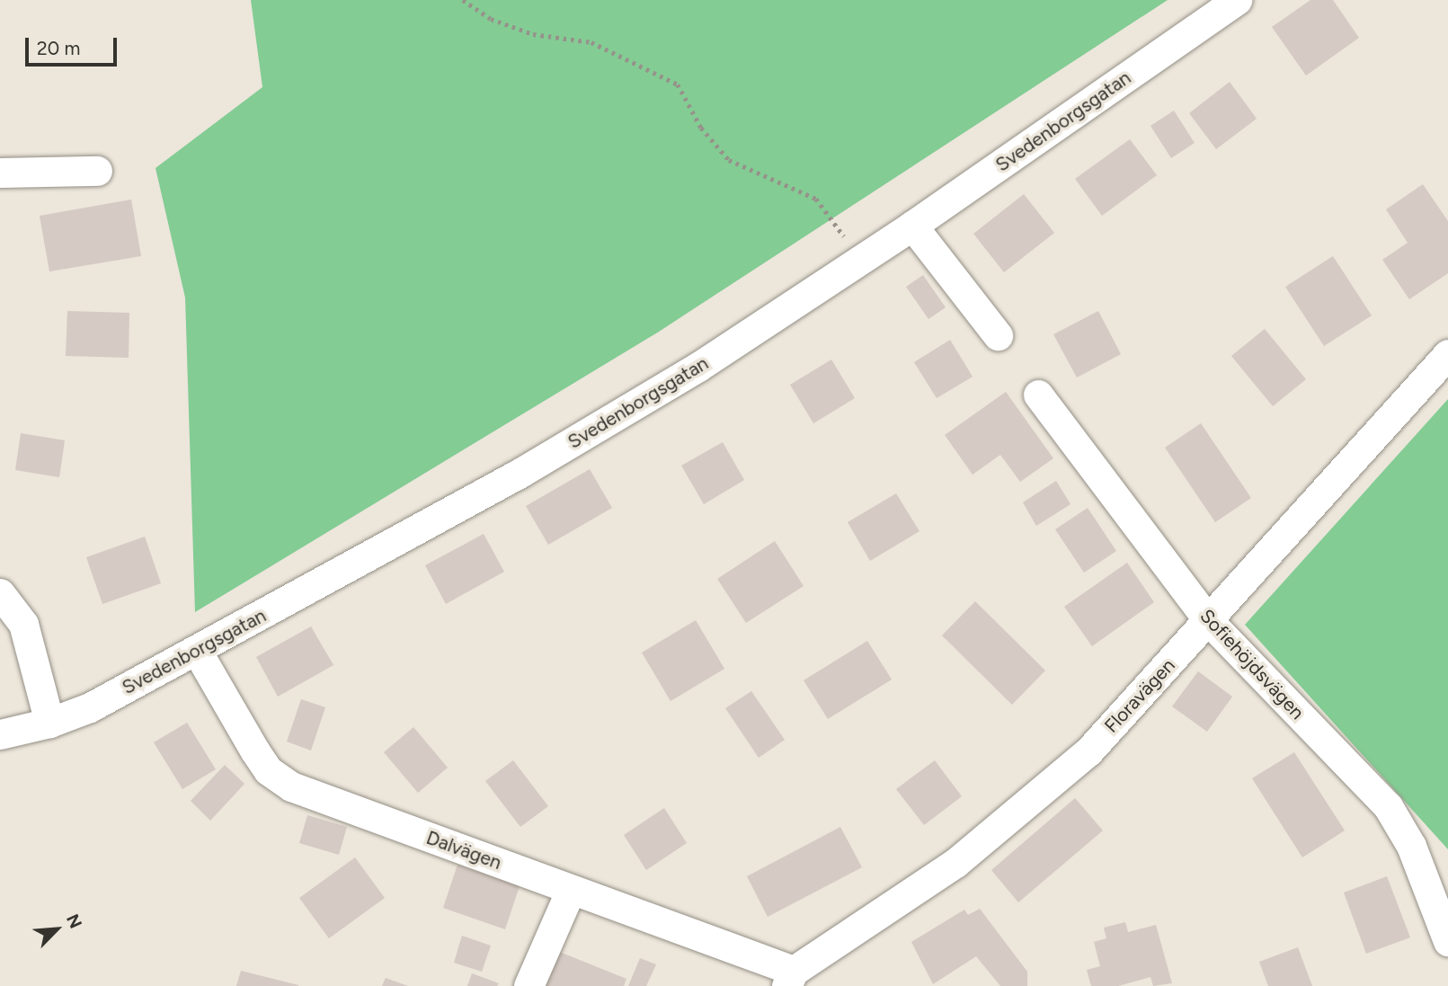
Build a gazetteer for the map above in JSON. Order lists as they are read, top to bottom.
{
  "streets": {
    "street": [
      "Svedenborgsgatan",
      "Sofiehöjdsvägen",
      "Floravägen",
      "Dalvägen"
    ]
  },
  "crossings": [
    ["Svedenborgsgatan", "Dalvägen"],
    ["Sofiehöjdsvägen", "Floravägen"],
    ["Floravägen", "Dalvägen"]
  ],
  "scale_bar": "20 m",
  "north": "top right"
}
